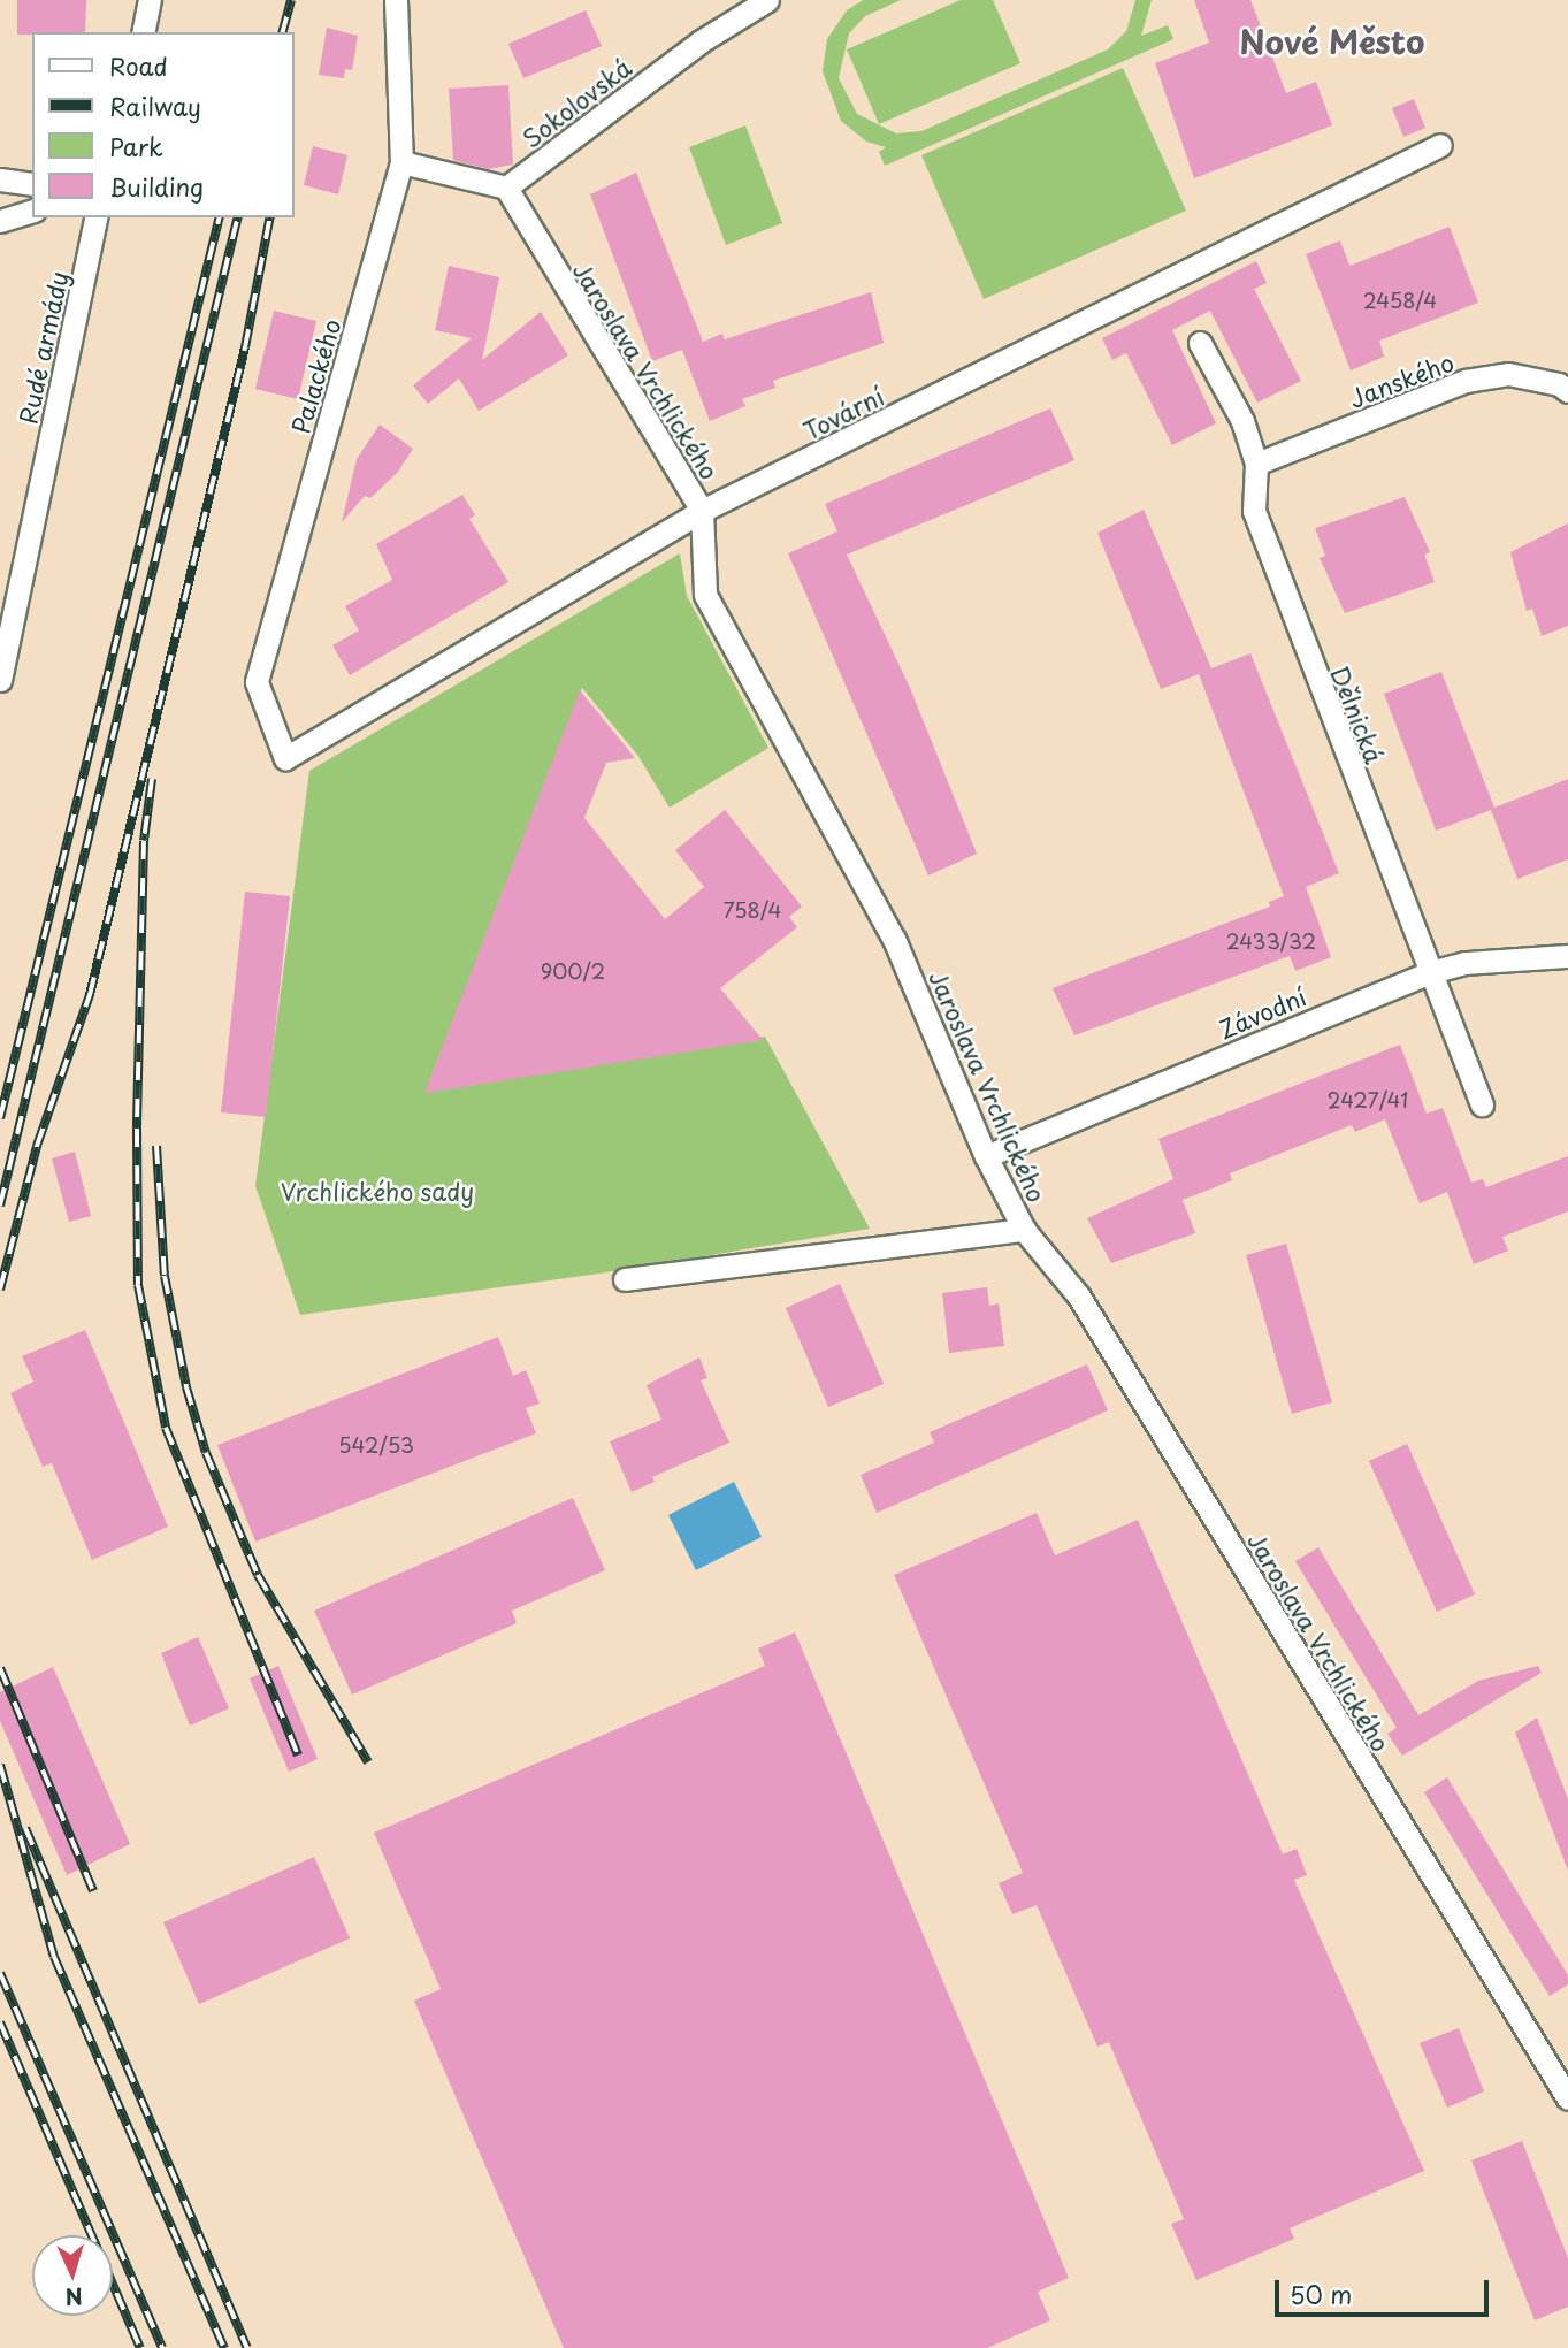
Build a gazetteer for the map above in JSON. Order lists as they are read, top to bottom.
{
  "streets": {
    "street": [
      "Sokolovská",
      "Rudé armády",
      "Jaroslava Vrchlického",
      "Palackého",
      "Janského",
      "Tovární",
      "Dělnická",
      "Závodní"
    ]
  },
  "crossings": [
    ["Sokolovská", "Jaroslava Vrchlického"],
    ["Jaroslava Vrchlického", "Tovární"],
    ["Jaroslava Vrchlického", "Závodní"],
    ["Palackého", "Tovární"],
    ["Janského", "Dělnická"],
    ["Dělnická", "Závodní"]
  ],
  "districts": ["Nové Město"],
  "parks": ["Vrchlického sady"],
  "house_numbers": [
    "2458/4",
    "758/4",
    "2433/32",
    "900/2",
    "2427/41",
    "542/53"
  ],
  "legend": [
    "Road",
    "Railway",
    "Park",
    "Building"
  ],
  "scale_bar": "50 m",
  "north": "bottom"
}
